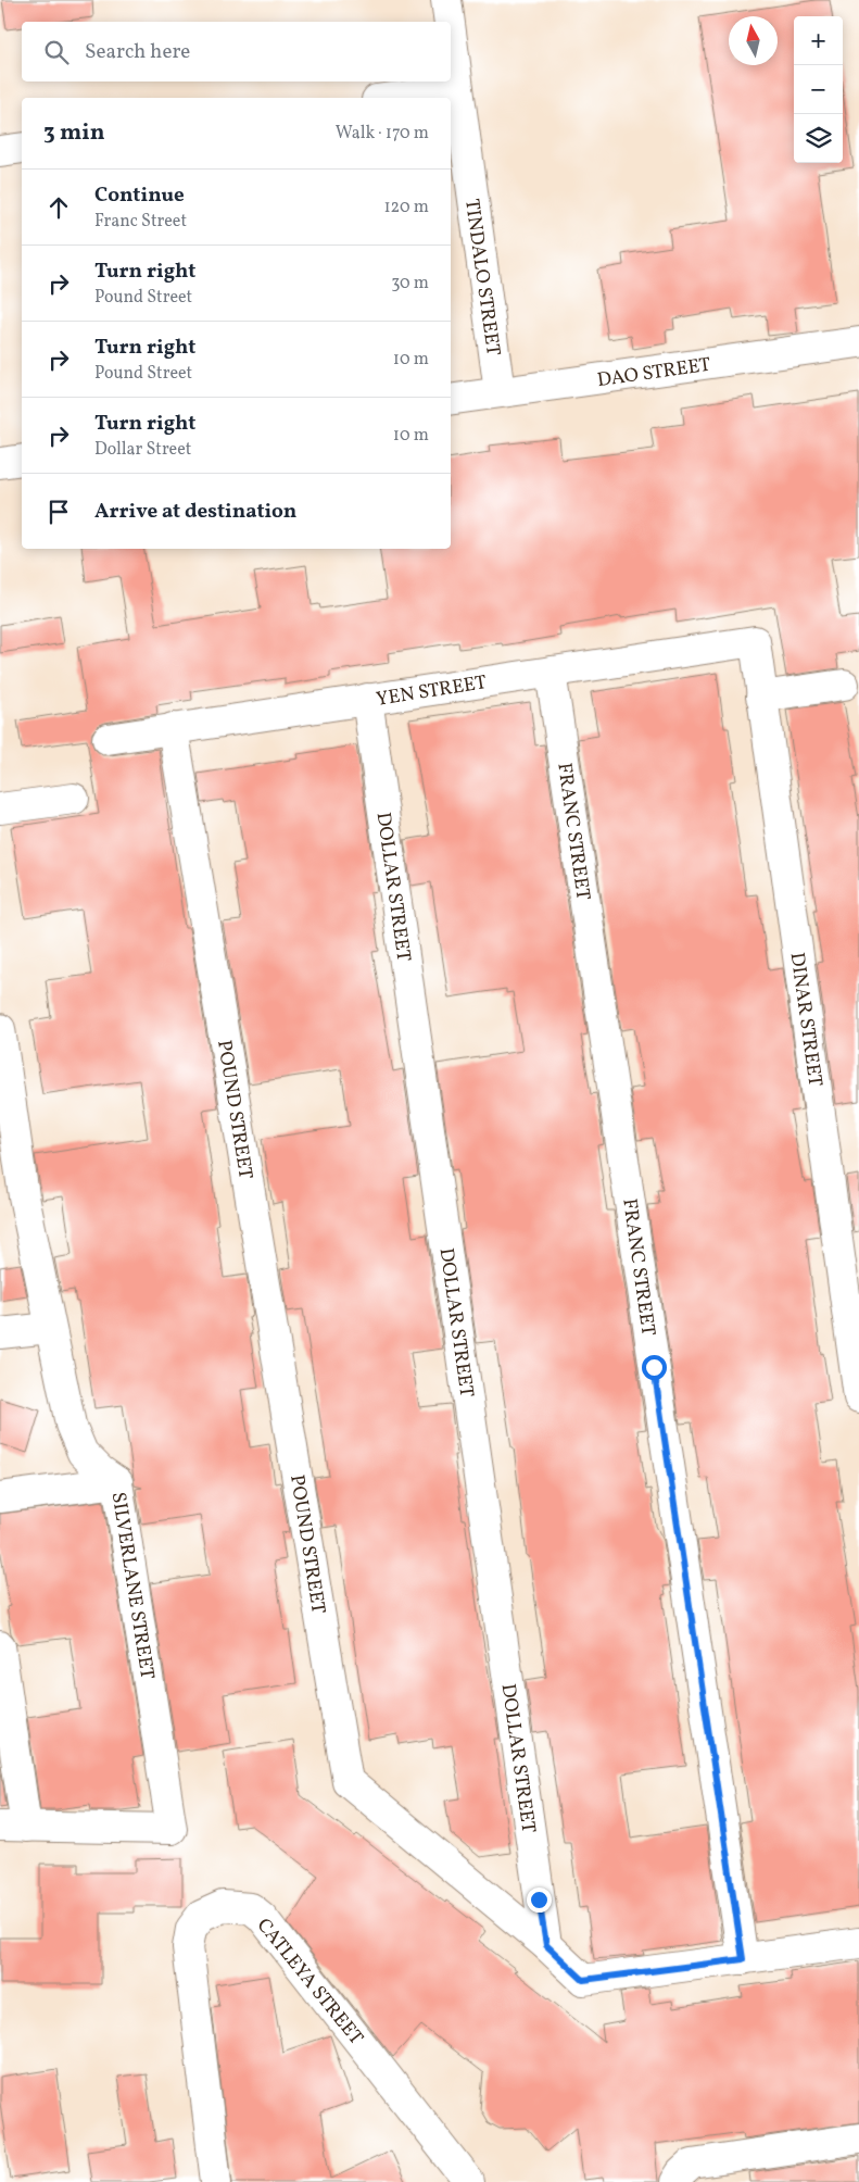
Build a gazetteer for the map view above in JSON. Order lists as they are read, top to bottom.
{
  "streets": {
    "street": [
      "TINDALO STREET",
      "DAO STREET",
      "YEN STREET",
      "FRANC STREET",
      "DOLLAR STREET",
      "DINAR STREET",
      "POUND STREET",
      "SILVERLANE STREET",
      "CATLEYA STREET"
    ]
  },
  "crossings": [
    ["TINDALO STREET", "DAO STREET"],
    ["YEN STREET", "FRANC STREET"],
    ["YEN STREET", "DOLLAR STREET"],
    ["YEN STREET", "DINAR STREET"],
    ["YEN STREET", "POUND STREET"],
    ["FRANC STREET", "POUND STREET"],
    ["DOLLAR STREET", "POUND STREET"]
  ],
  "north": "top",
  "page": {
    "map_buttons": ["+", "−"],
    "search": "Search here",
    "heading": ["3 min", "Walk · 170 m"],
    "list": [
      ["Continue", "Franc Street", "120 m"],
      ["Turn right", "Pound Street", "30 m"],
      ["Turn right", "Pound Street", "10 m"],
      ["Turn right", "Dollar Street", "10 m"],
      "Arrive at destination"
    ]
  }
}
